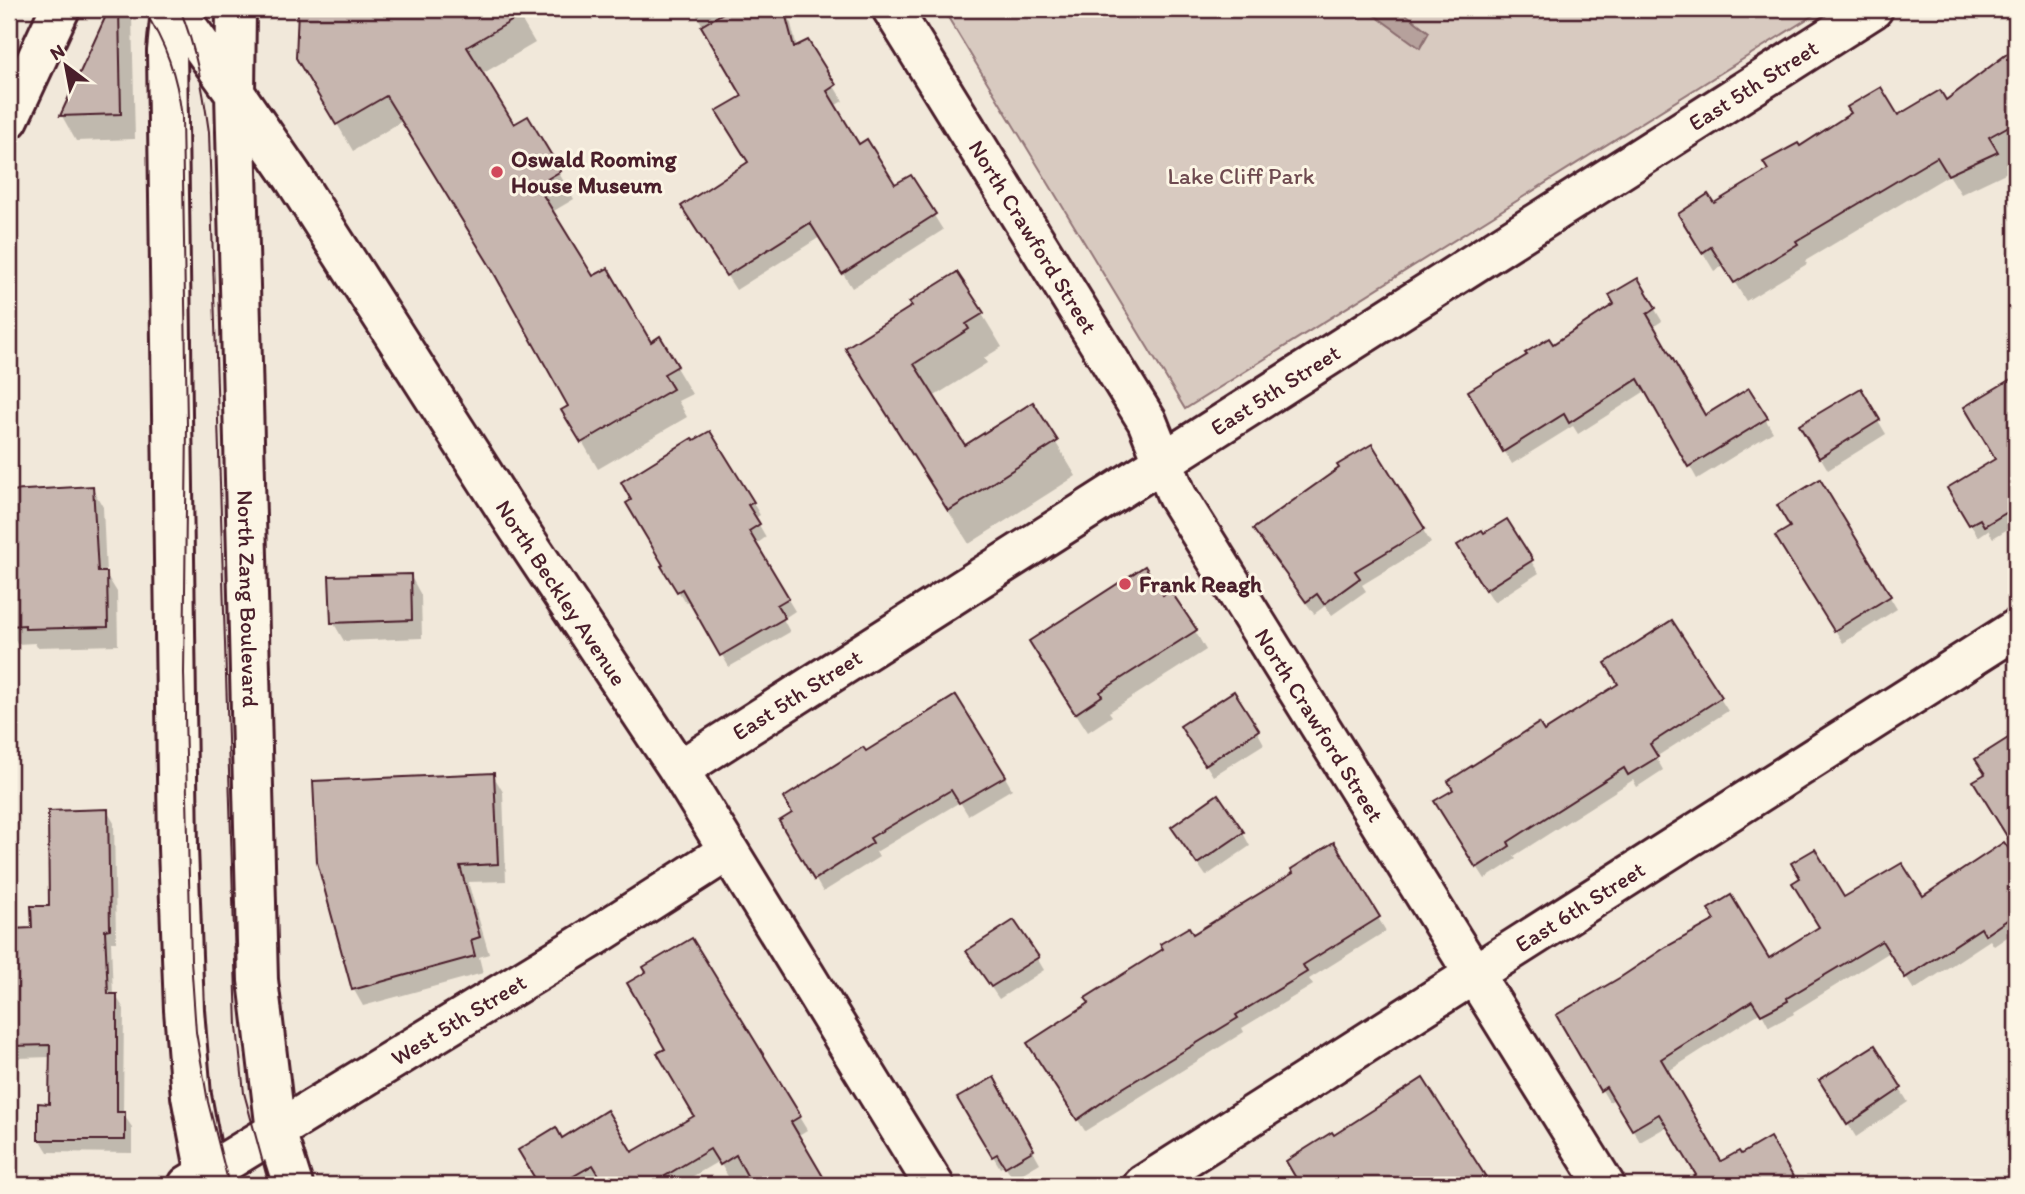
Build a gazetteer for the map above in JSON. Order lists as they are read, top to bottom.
{
  "streets": {
    "street": [
      "East 5th Street",
      "North Crawford Street",
      "North Beckley Avenue",
      "North Zang Boulevard",
      "East 6th Street",
      "West 5th Street"
    ]
  },
  "crossings": [
    ["East 5th Street", "North Crawford Street"],
    ["East 5th Street", "North Beckley Avenue"],
    ["North Crawford Street", "East 6th Street"],
    ["North Beckley Avenue", "North Zang Boulevard"],
    ["North Beckley Avenue", "West 5th Street"],
    ["North Zang Boulevard", "West 5th Street"]
  ],
  "parks": ["Lake Cliff Park"],
  "places": ["Oswald Rooming House Museum", "Frank Reagh"],
  "north": "top left"
}
